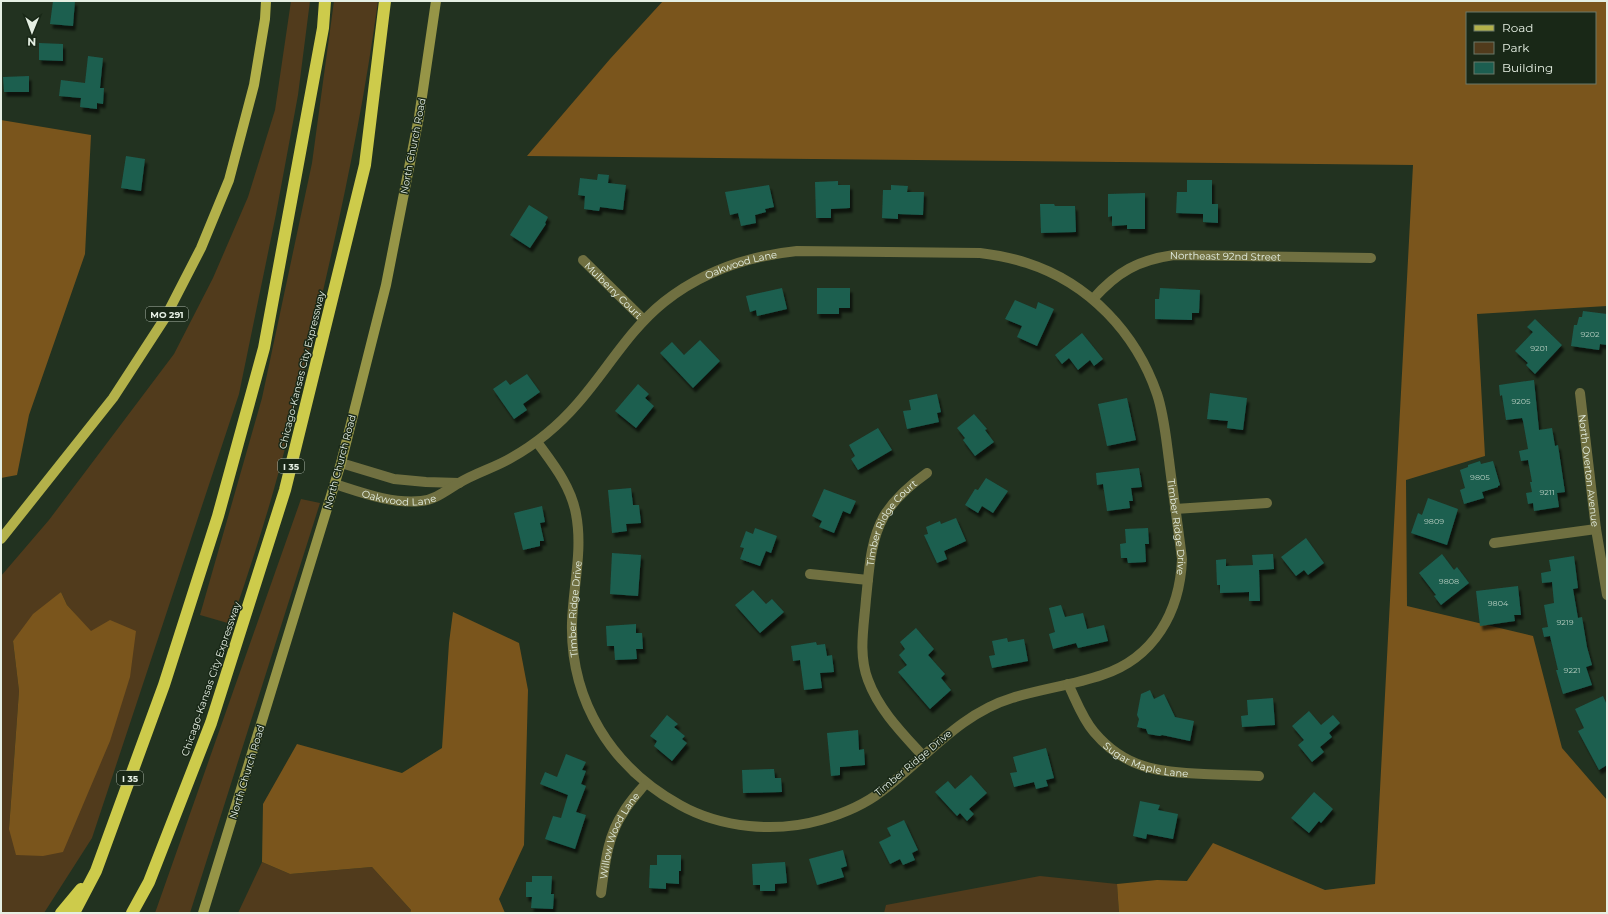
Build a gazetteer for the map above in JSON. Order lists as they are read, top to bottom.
{
  "streets": {
    "highway": ["Chicago-Kansas City Expressway", "I 35"],
    "main road": ["North Church Road", "MO 291"],
    "street": [
      "Northeast 92nd Street",
      "Oakwood Lane",
      "Mulberry Court",
      "North Overton Avenue",
      "Timber Ridge Court",
      "Timber Ridge Drive",
      "Sugar Maple Lane",
      "Willow Wood Lane"
    ]
  },
  "crossings": [
    ["North Church Road", "Oakwood Lane"],
    ["Northeast 92nd Street", "Oakwood Lane"],
    ["Northeast 92nd Street", "Timber Ridge Drive"],
    ["Oakwood Lane", "Mulberry Court"],
    ["Oakwood Lane", "Timber Ridge Drive"],
    ["Timber Ridge Court", "Timber Ridge Drive"],
    ["Timber Ridge Drive", "Sugar Maple Lane"],
    ["Timber Ridge Drive", "Willow Wood Lane"]
  ],
  "house_numbers": [
    "9202",
    "9201",
    "9205",
    "9805",
    "9211",
    "9809",
    "9808",
    "9804",
    "9219",
    "9221"
  ],
  "legend": ["Road", "Park", "Building"],
  "north": "bottom"
}
